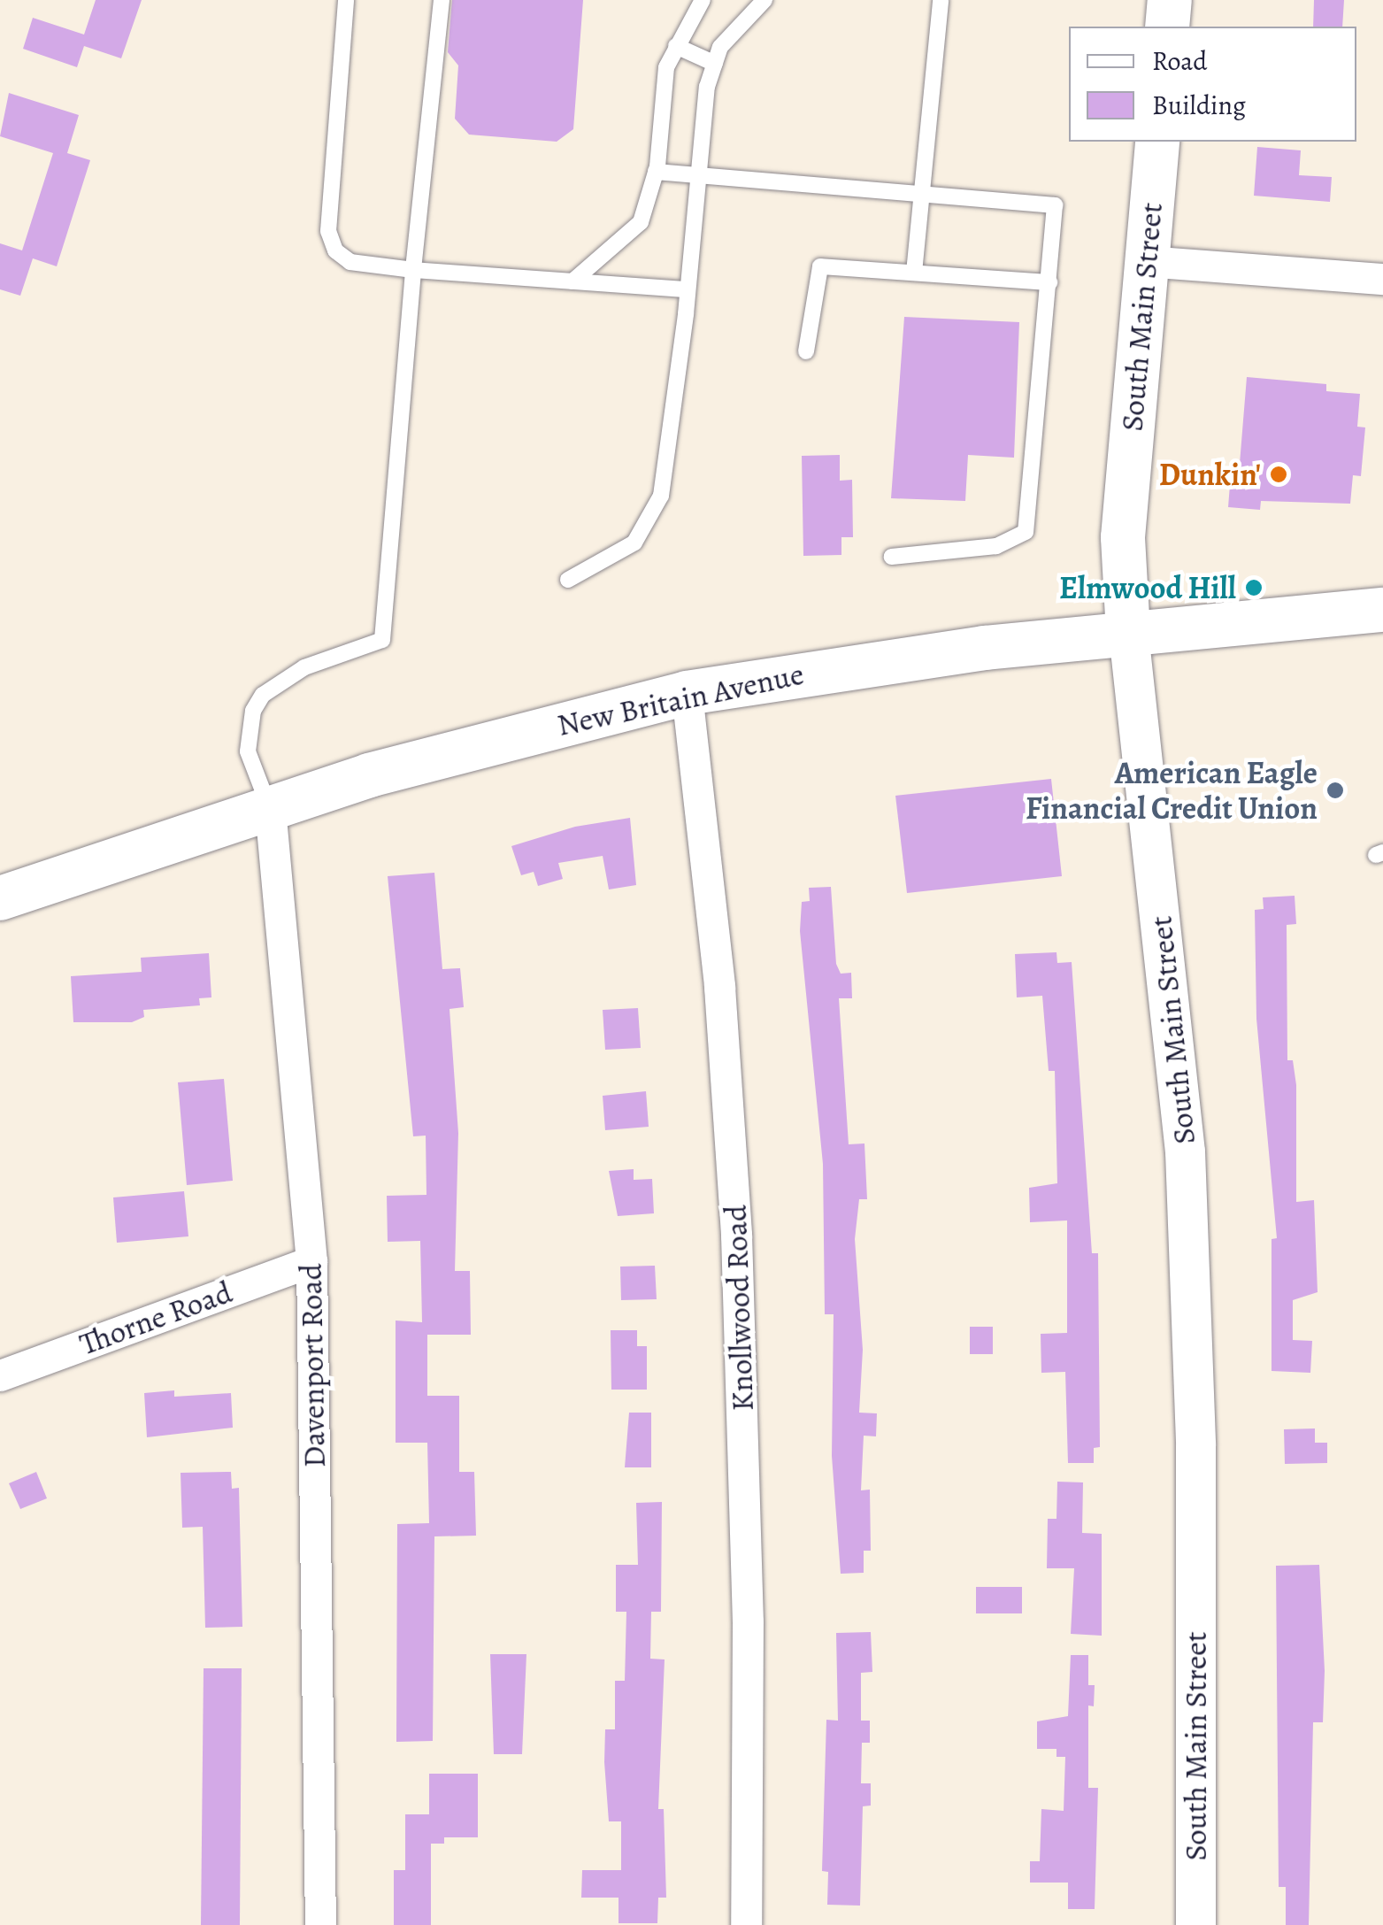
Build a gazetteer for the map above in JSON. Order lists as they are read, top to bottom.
{
  "streets": {
    "main road": ["South Main Street", "New Britain Avenue"],
    "street": ["Knollwood Road", "Thorne Road", "Davenport Road"]
  },
  "crossings": [
    ["South Main Street", "New Britain Avenue"],
    ["New Britain Avenue", "Knollwood Road"],
    ["New Britain Avenue", "Davenport Road"],
    ["Thorne Road", "Davenport Road"]
  ],
  "places": ["Dunkin'", "Elmwood Hill", "American Eagle Financial Credit Union"],
  "legend": ["Road", "Building"]
}
